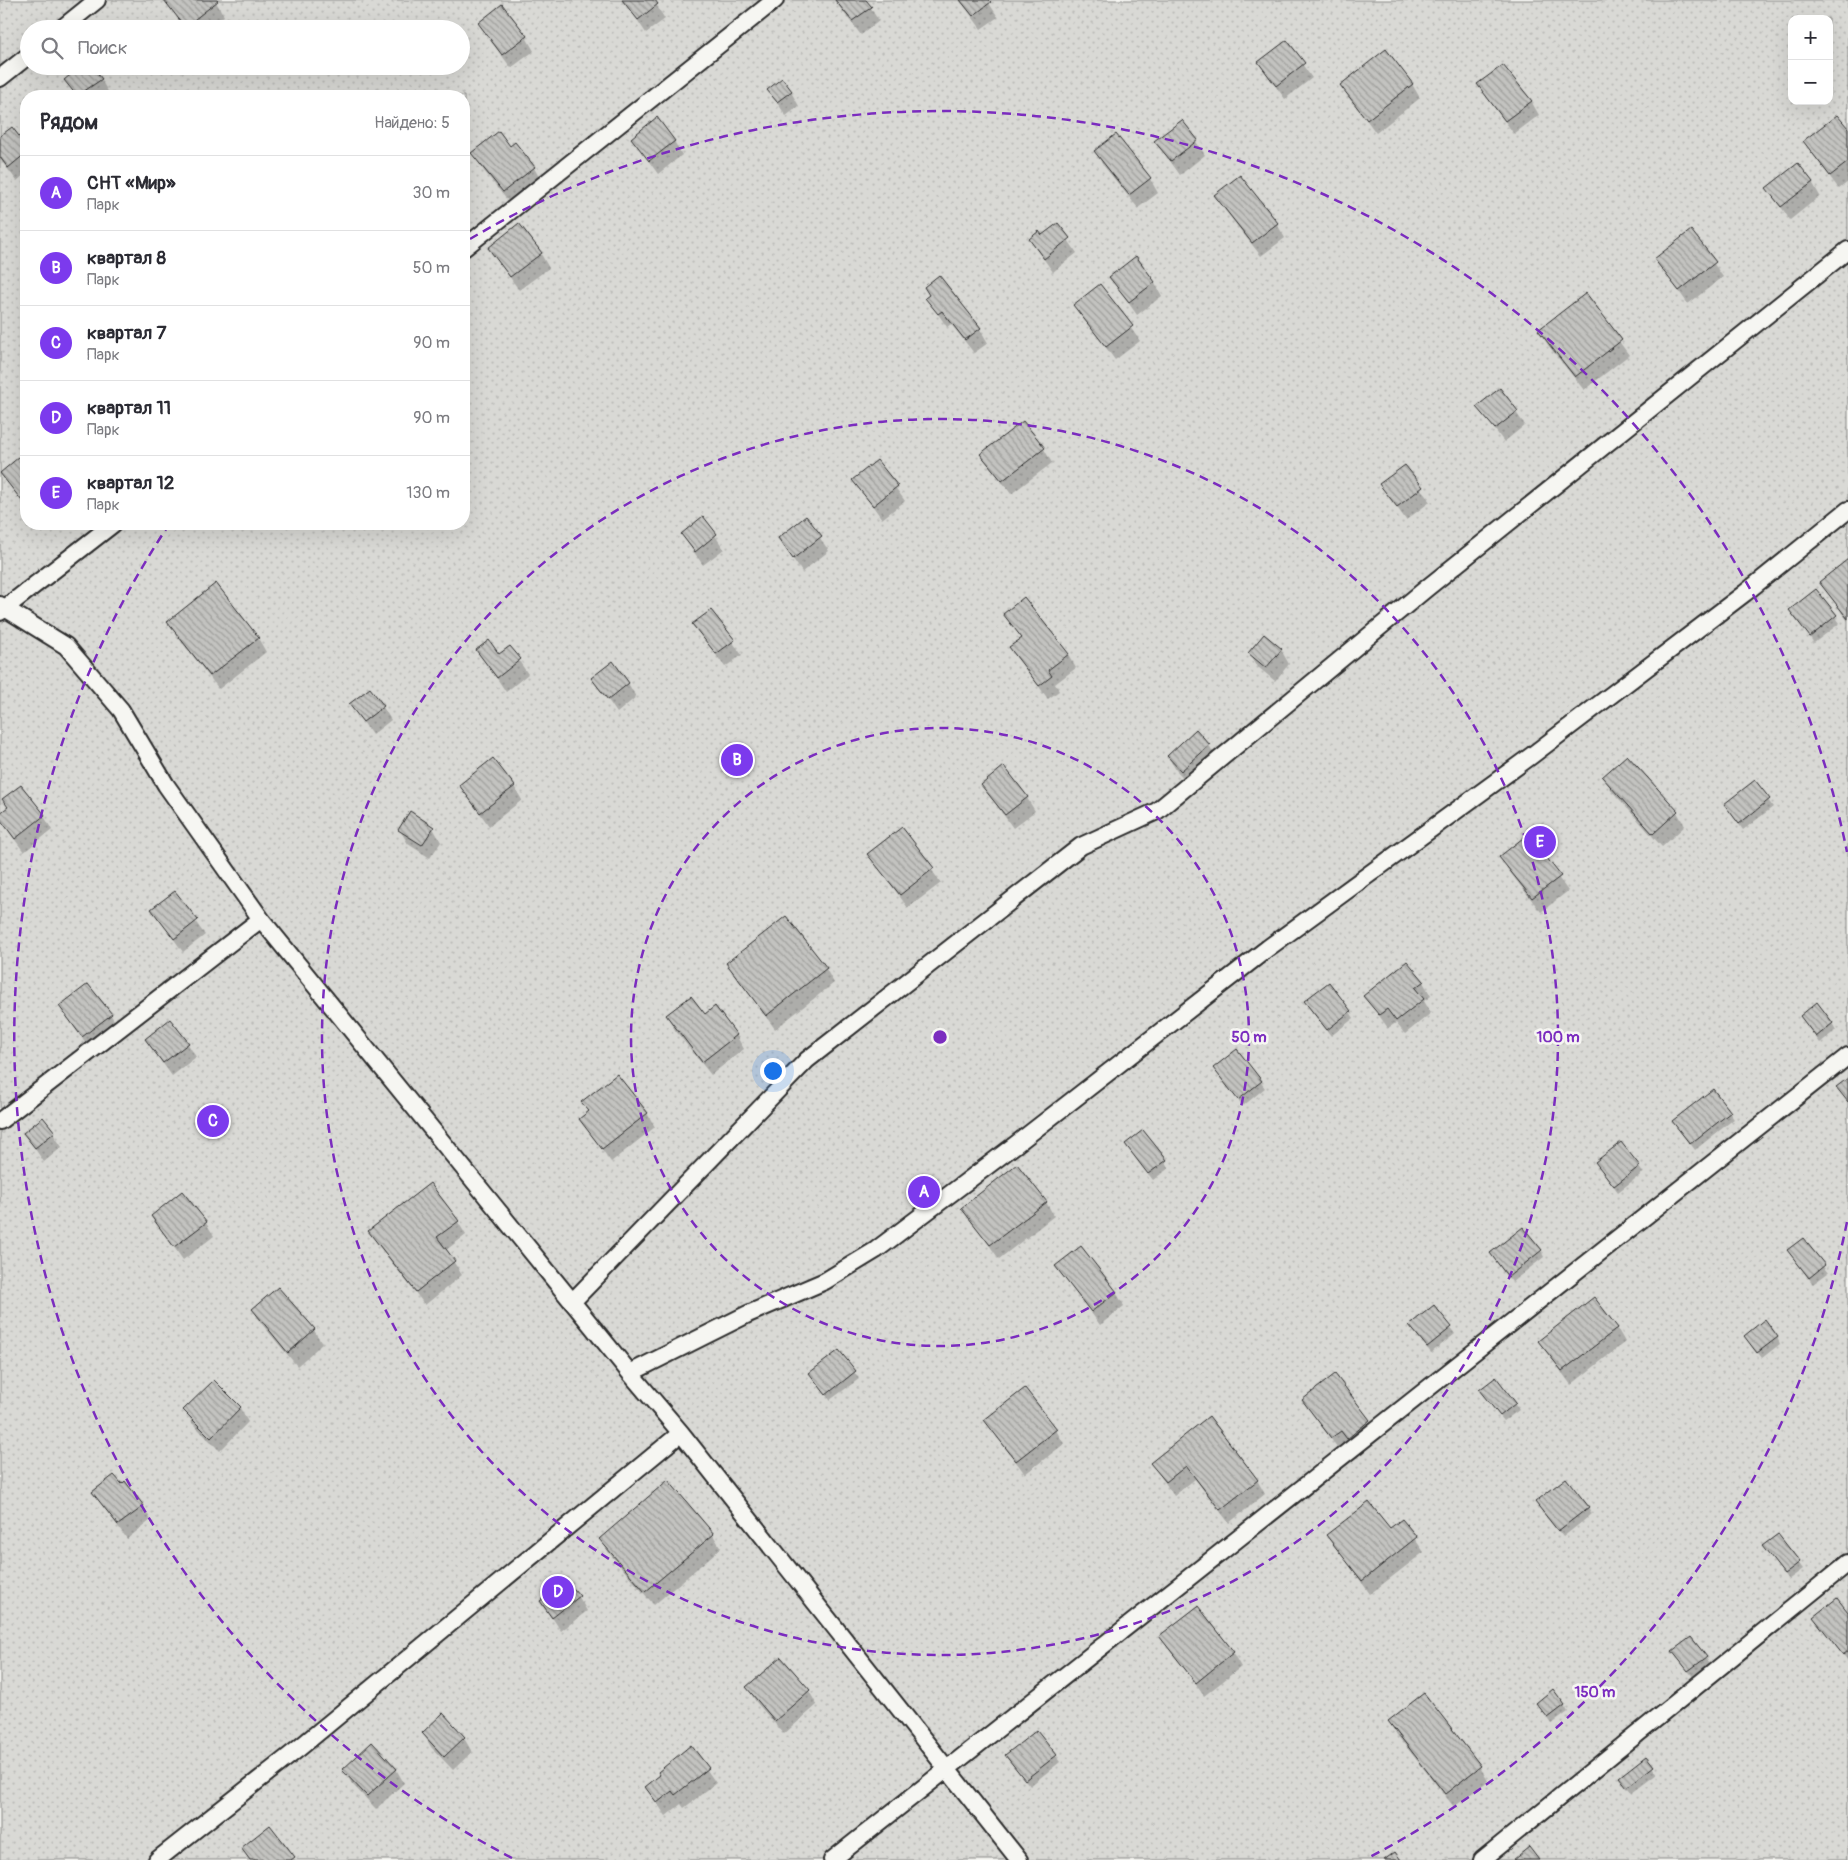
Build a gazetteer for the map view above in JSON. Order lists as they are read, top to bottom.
{
  "page": {
    "map_buttons": ["+", "−"],
    "search": "Поиск",
    "heading": ["Рядом", "Найдено: 5"],
    "list": [
      {
        "mark": "A",
        "name": "СНТ «Мир»",
        "note": "Парк",
        "value": "30 m"
      },
      {
        "mark": "B",
        "name": "квартал 8",
        "note": "Парк",
        "value": "50 m"
      },
      {
        "mark": "C",
        "name": "квартал 7",
        "note": "Парк",
        "value": "90 m"
      },
      {
        "mark": "D",
        "name": "квартал 11",
        "note": "Парк",
        "value": "90 m"
      },
      {
        "mark": "E",
        "name": "квартал 12",
        "note": "Парк",
        "value": "130 m"
      }
    ],
    "pins": [
      "B",
      "E",
      "C",
      "A",
      "D"
    ]
  },
  "rings": ["50 m", "100 m", "150 m"]
}
